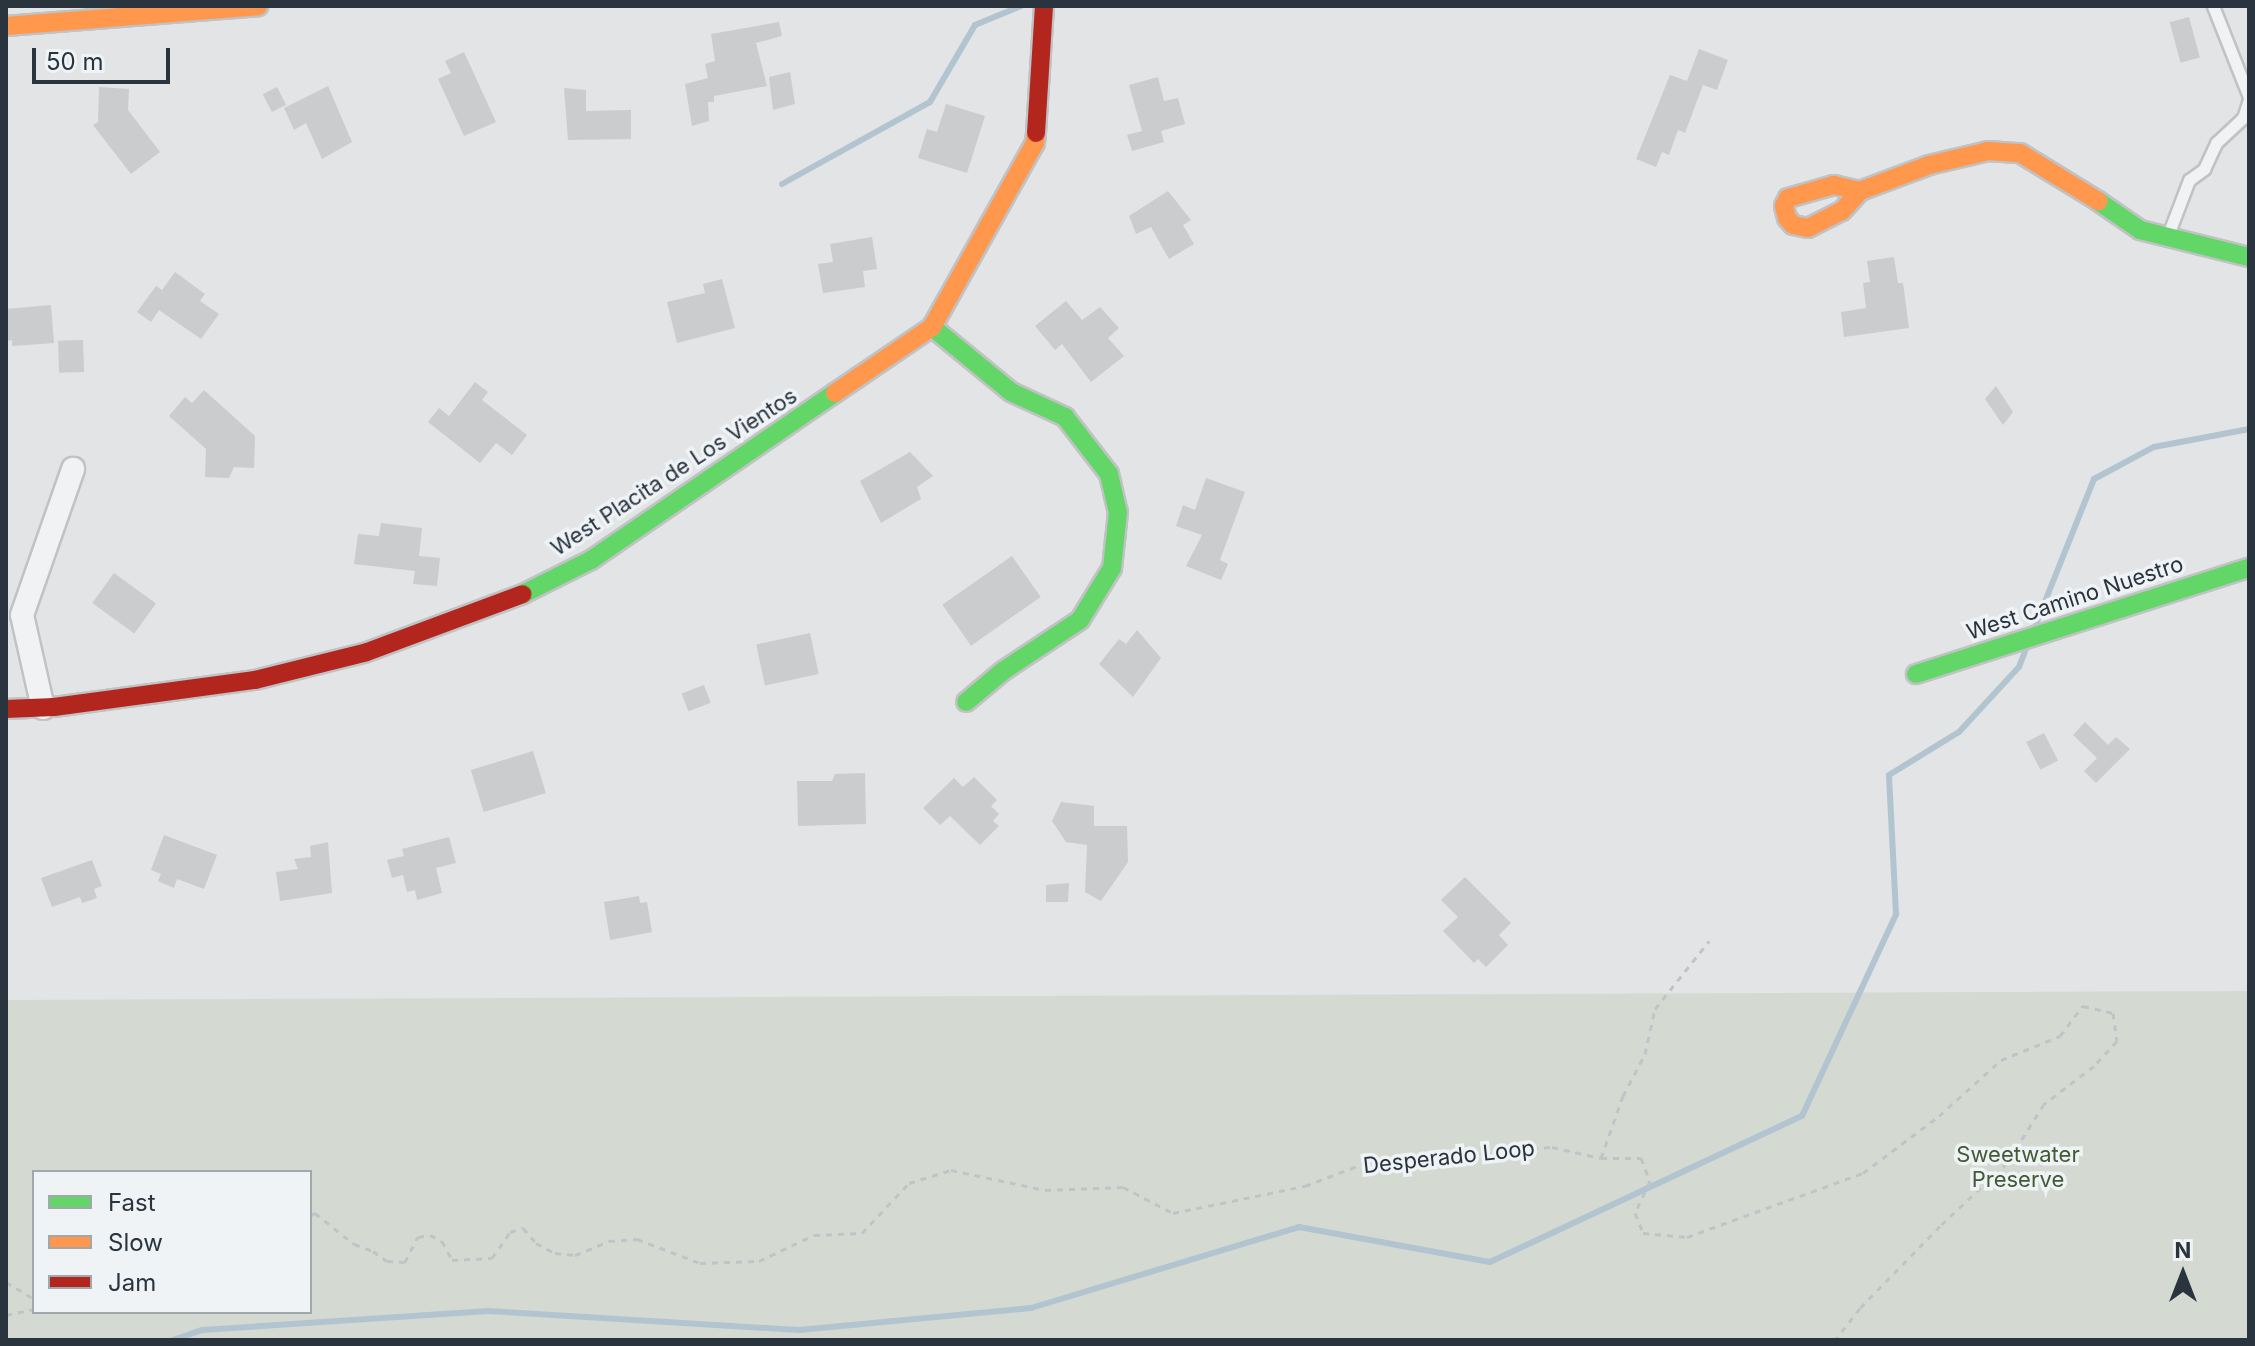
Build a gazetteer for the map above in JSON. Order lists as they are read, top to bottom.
{
  "streets": {
    "street": ["West Placita de Los Vientos", "West Camino Nuestro"],
    "path": ["Desperado Loop"]
  },
  "parks": ["Sweetwater Preserve"],
  "legend": ["Fast", "Slow", "Jam"],
  "scale_bar": "50 m",
  "north": "top"
}
